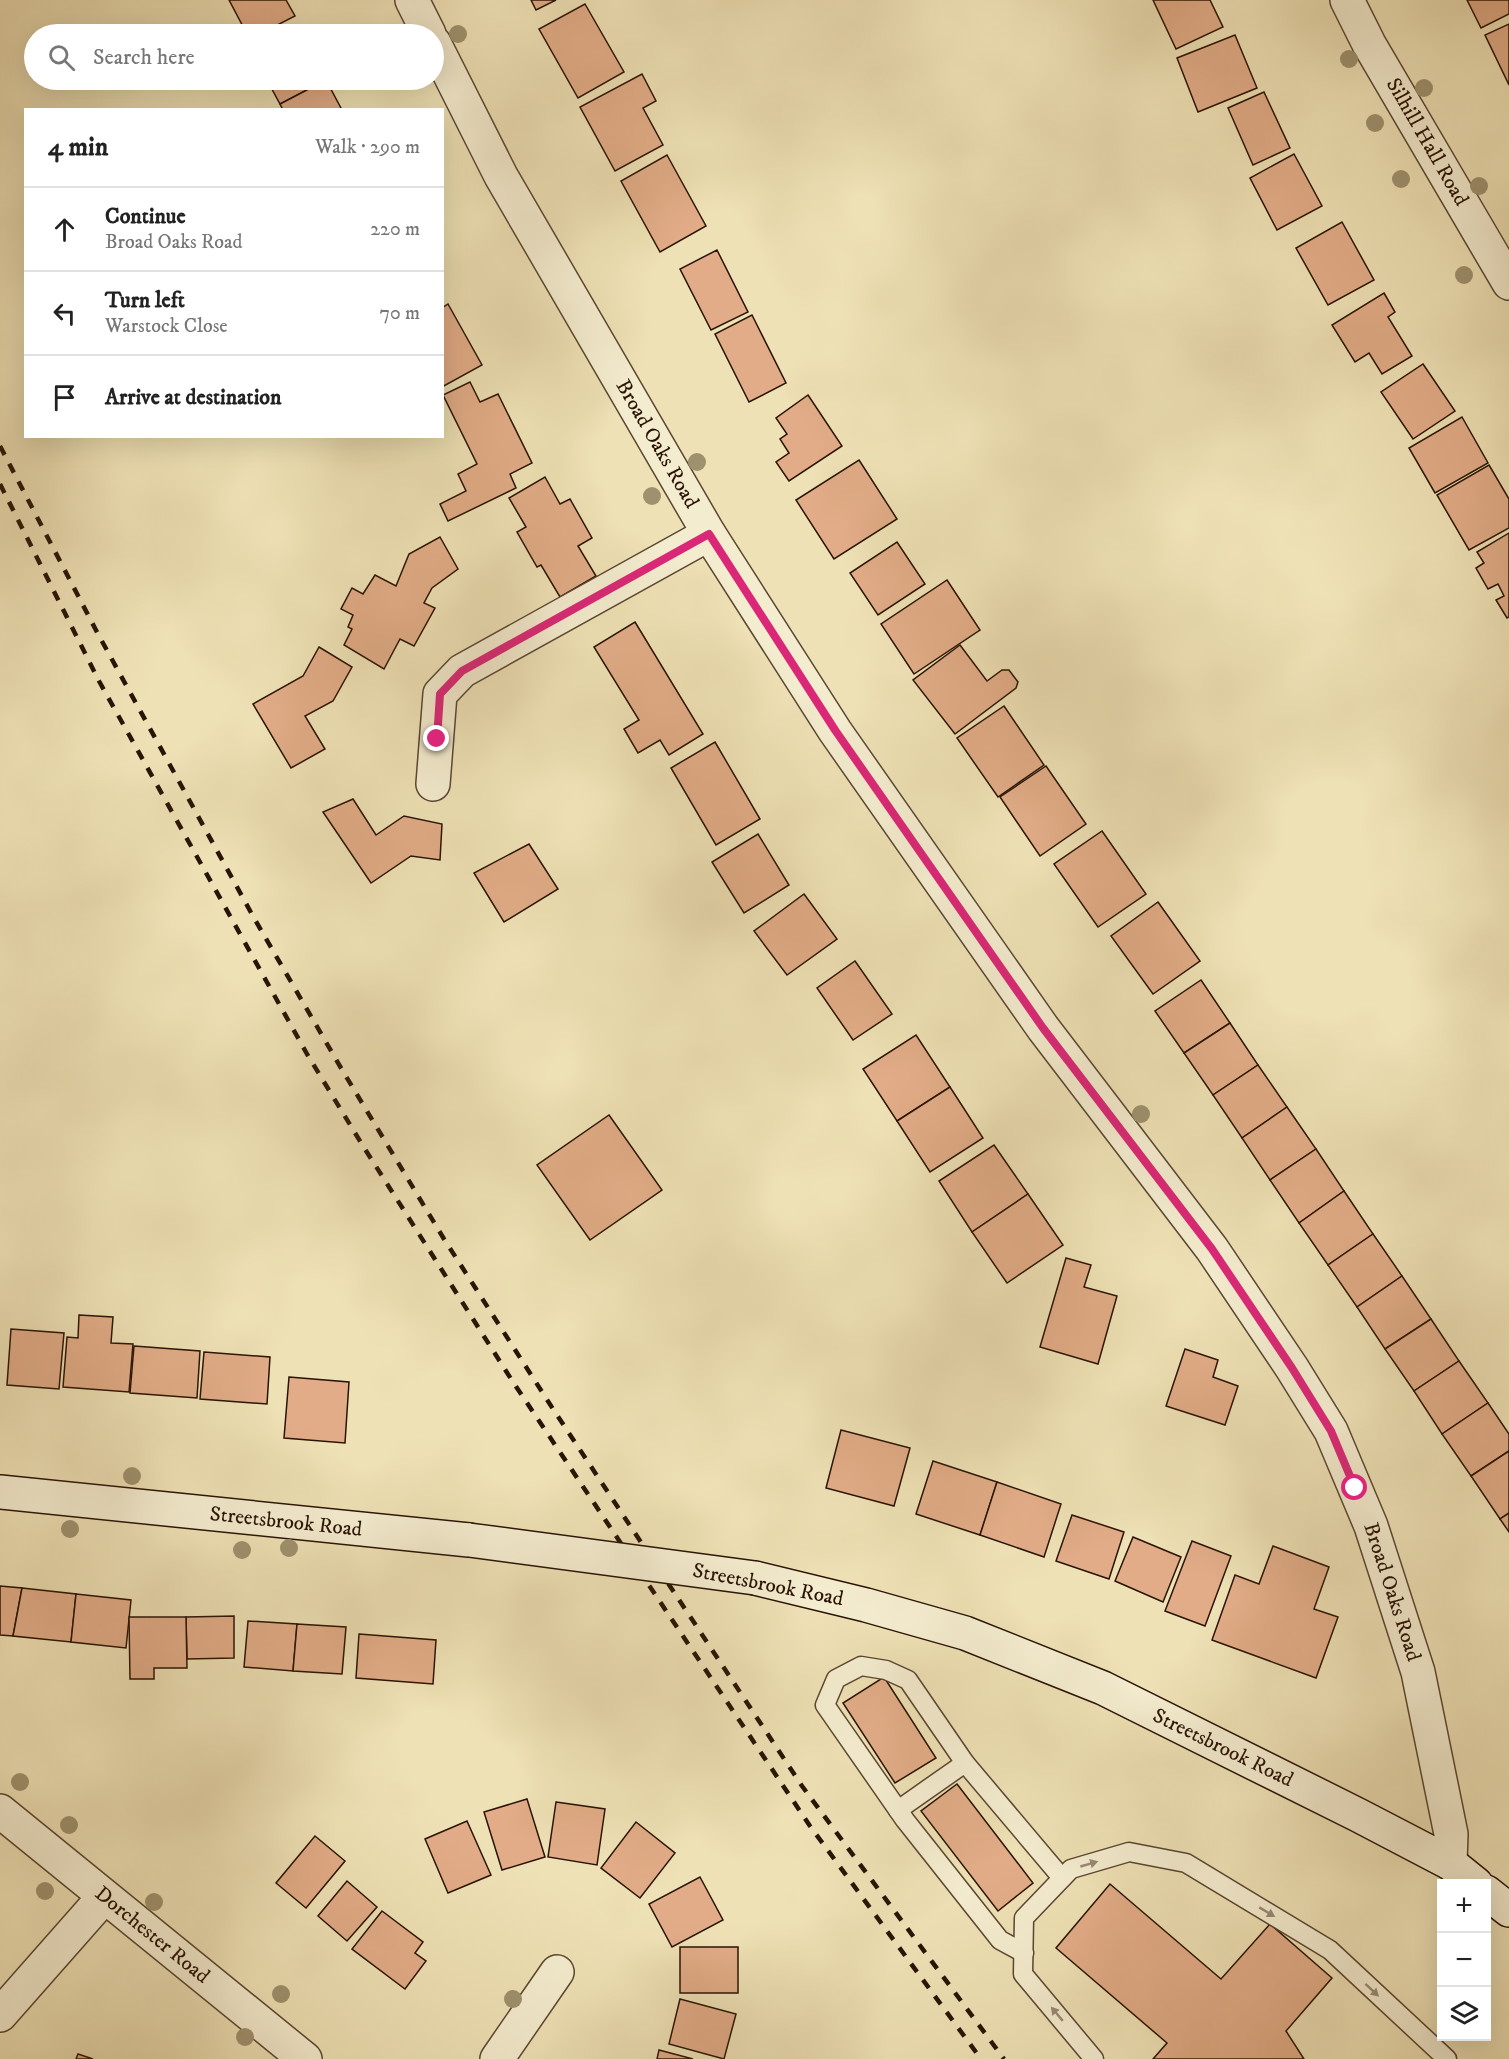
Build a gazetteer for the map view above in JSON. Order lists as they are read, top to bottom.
{
  "streets": {
    "street": [
      "Silhill Hall Road",
      "Broad Oaks Road",
      "Streetsbrook Road",
      "Dorchester Road"
    ]
  },
  "crossings": [
    ["Broad Oaks Road", "Streetsbrook Road"]
  ],
  "page": {
    "search": "Search here",
    "heading": ["4 min", "Walk · 290 m"],
    "list": [
      ["Continue", "Broad Oaks Road", "220 m"],
      ["Turn left", "Warstock Close", "70 m"],
      "Arrive at destination"
    ],
    "map_buttons": ["+", "−"]
  }
}
